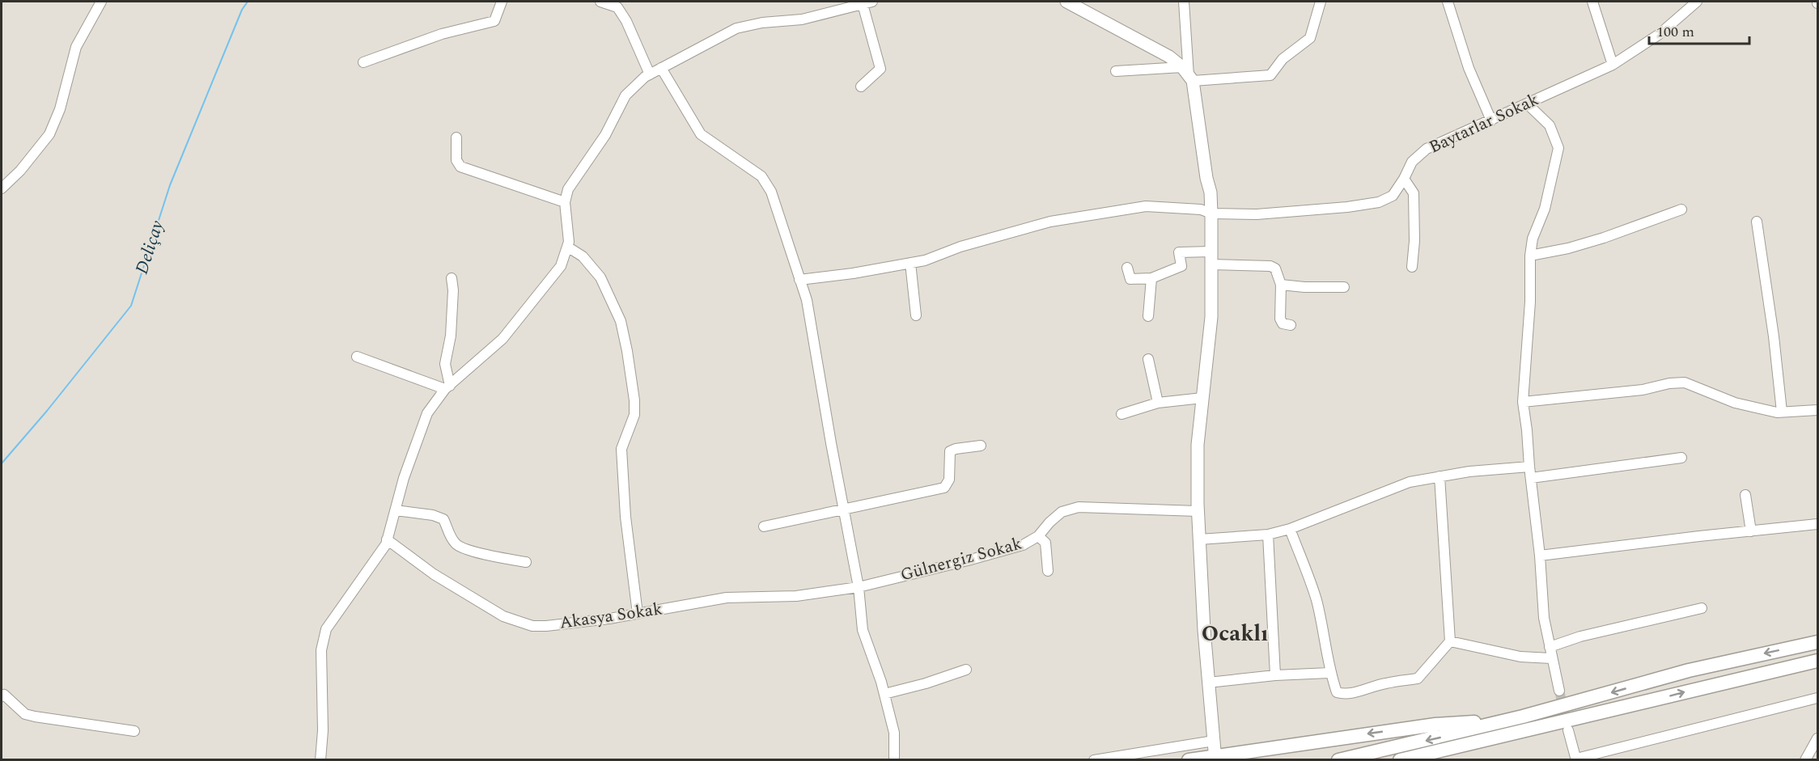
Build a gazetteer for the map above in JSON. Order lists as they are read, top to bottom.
{
  "streets": {
    "street": ["Baytarlar Sokak", "Gülnergiz Sokak", "Akasya Sokak"]
  },
  "crossings": [
    ["Gülnergiz Sokak", "Akasya Sokak"]
  ],
  "districts": ["Ocaklı"],
  "water": ["Deliçay"],
  "scale_bar": "100 m"
}
